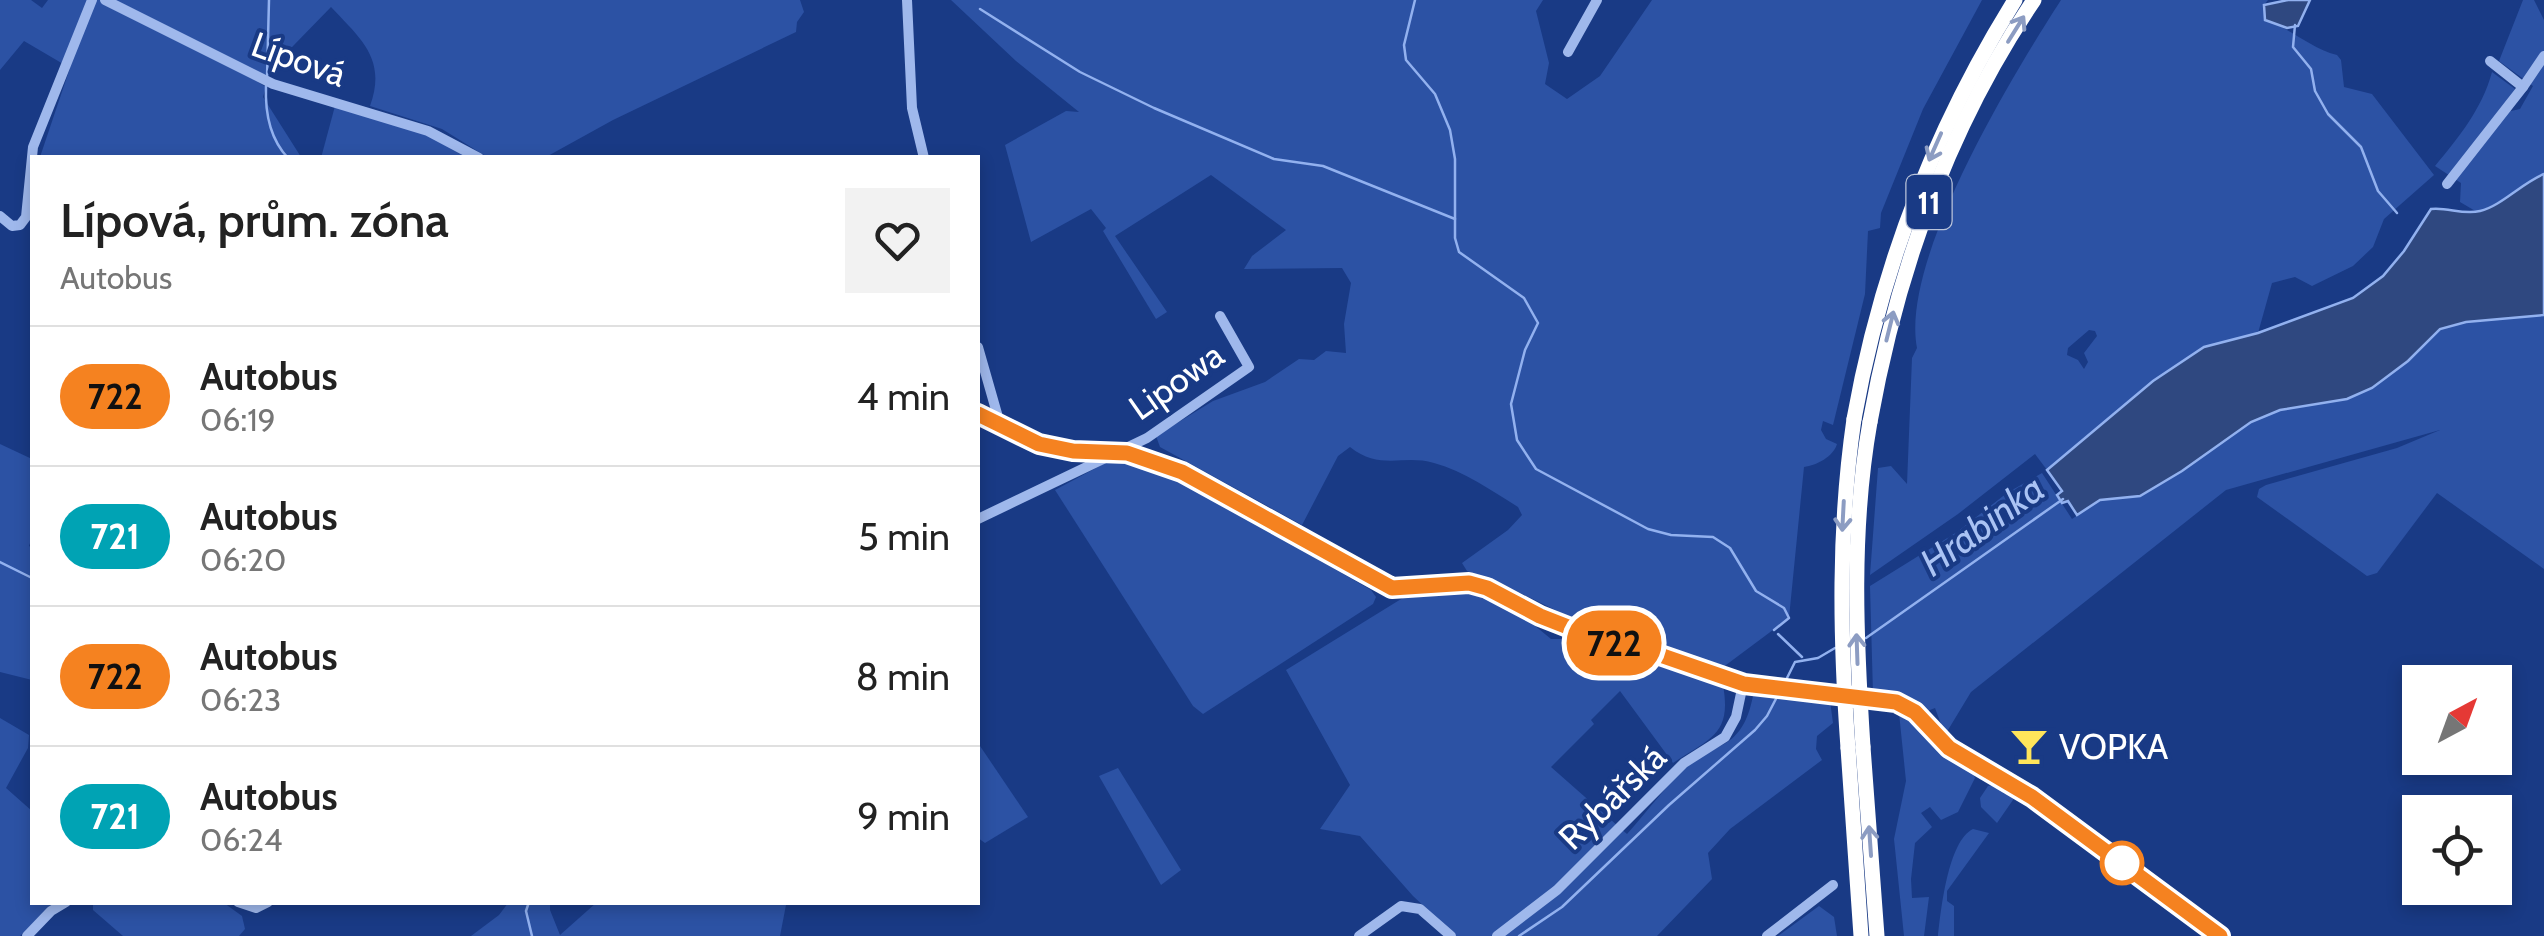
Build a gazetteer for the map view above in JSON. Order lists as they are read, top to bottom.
{
  "streets": {
    "highway": ["11"],
    "street": ["Lípová", "Lipowa", "Rybářská"]
  },
  "water": ["Hrabinka"],
  "places": {
    "bar": ["VOPKA"]
  },
  "lines": ["bus line 722"],
  "north": "top right",
  "page": {
    "on_map": "722",
    "heading": ["Lípová, prům. zóna", "Autobus"],
    "list": [
      {
        "mark": "722",
        "name": "Autobus",
        "note": "06:19",
        "value": "4 min"
      },
      {
        "mark": "721",
        "name": "Autobus",
        "note": "06:20",
        "value": "5 min"
      },
      {
        "mark": "722",
        "name": "Autobus",
        "note": "06:23",
        "value": "8 min"
      },
      {
        "mark": "721",
        "name": "Autobus",
        "note": "06:24",
        "value": "9 min"
      }
    ]
  }
}
